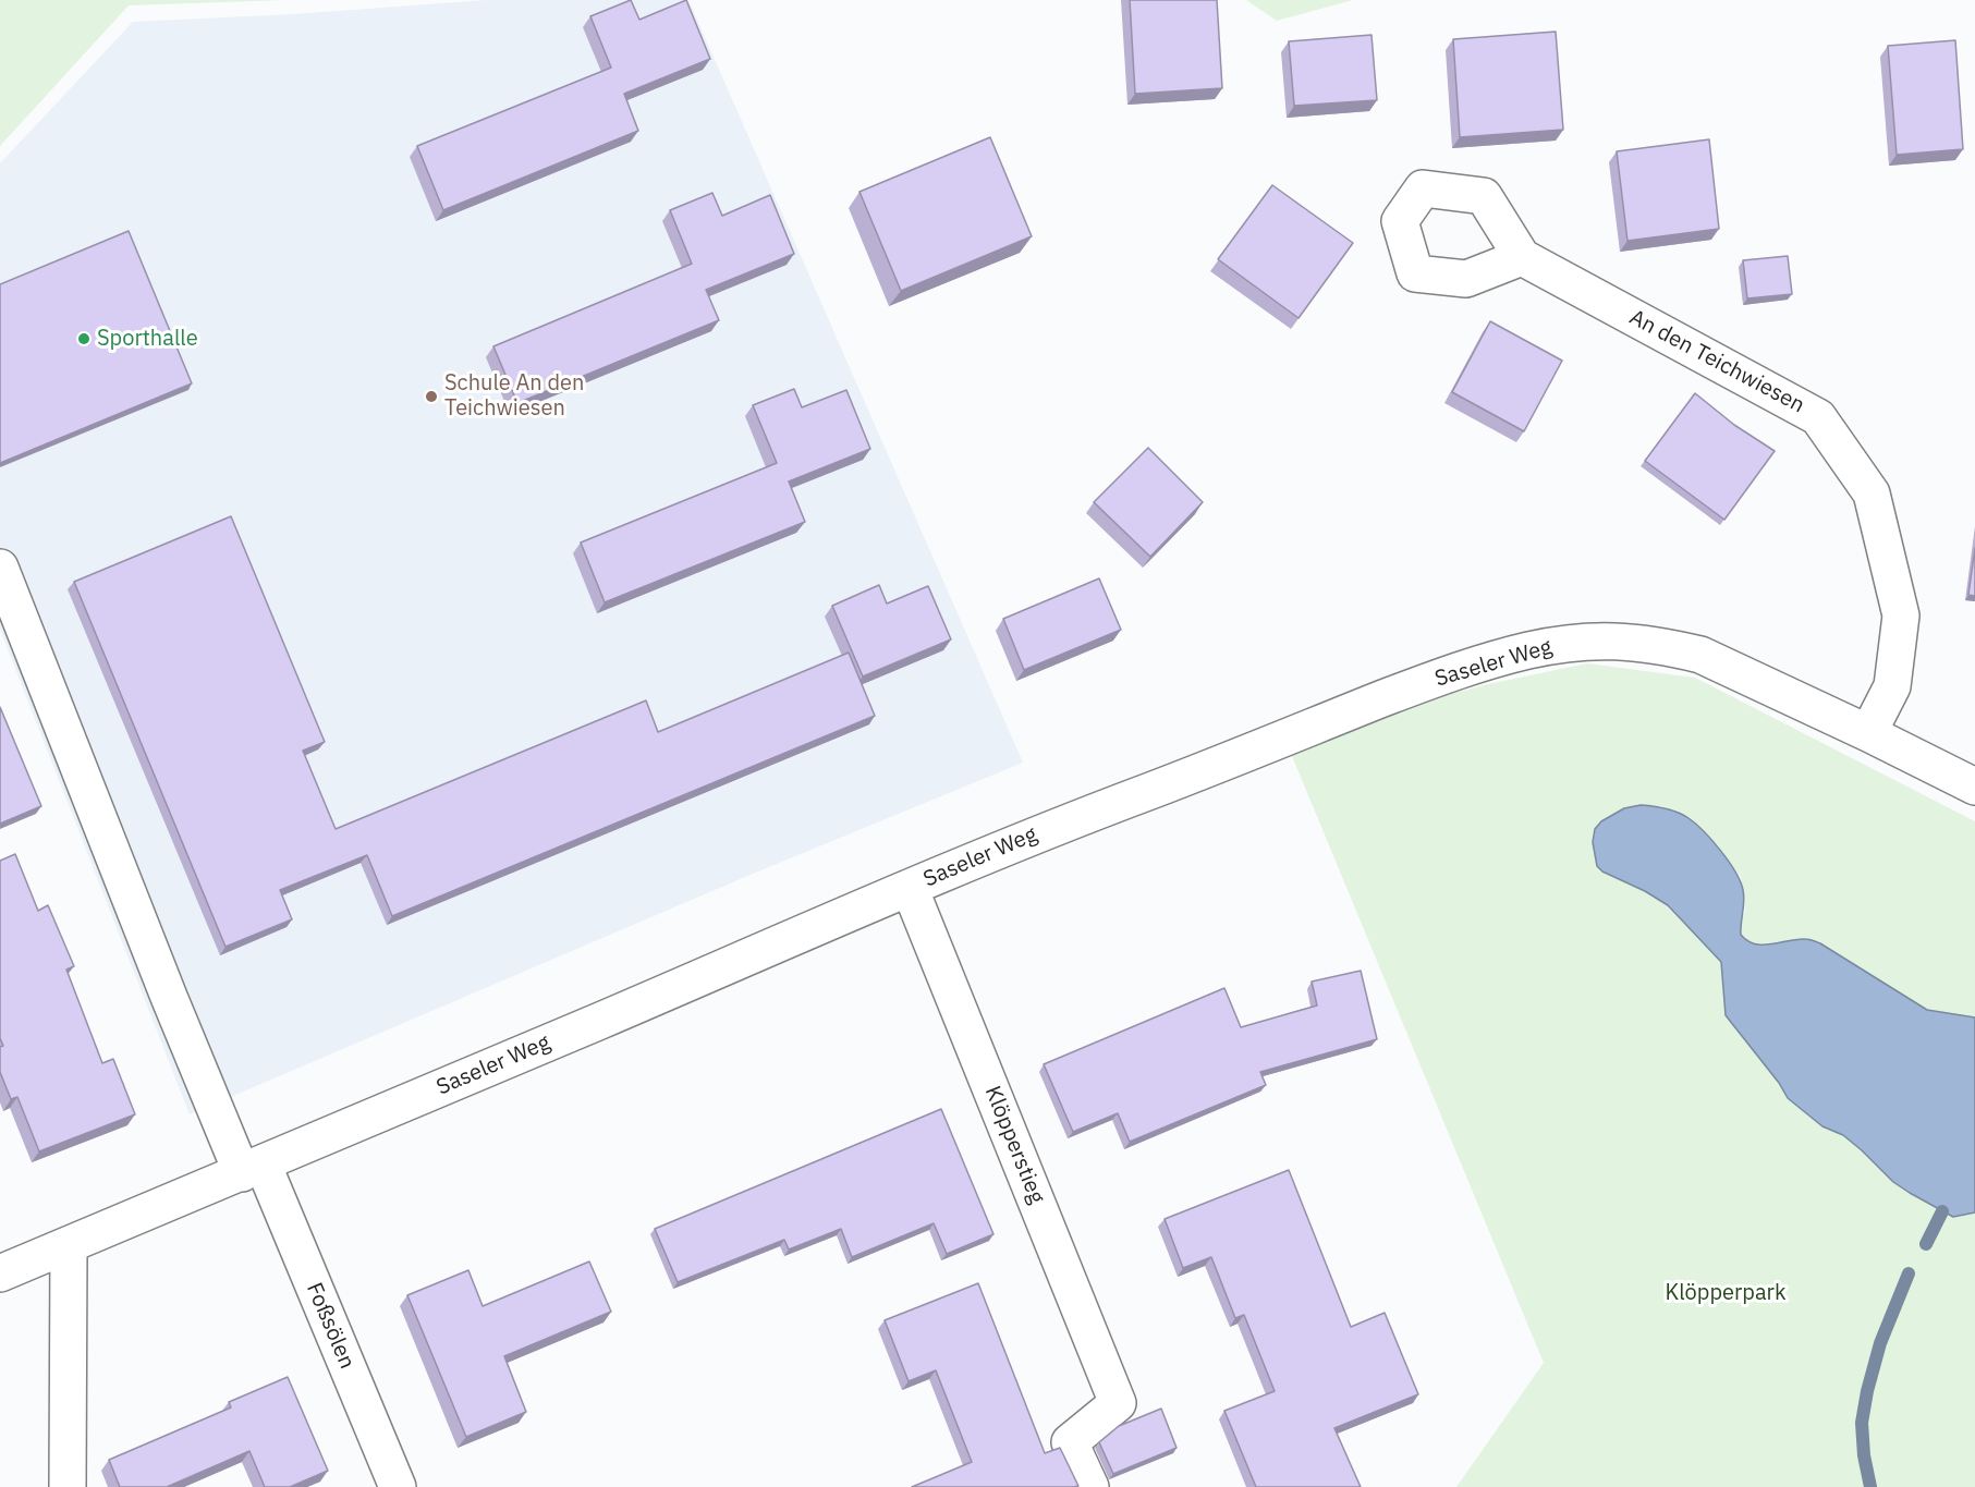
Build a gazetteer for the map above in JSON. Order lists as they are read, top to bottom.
{
  "streets": {
    "street": [
      "An den Teichwiesen",
      "Saseler Weg",
      "Klöpperstieg",
      "Foßsölen"
    ]
  },
  "crossings": [
    ["An den Teichwiesen", "Saseler Weg"],
    ["Saseler Weg", "Klöpperstieg"],
    ["Saseler Weg", "Foßsölen"]
  ],
  "parks": ["Klöpperpark"],
  "places": ["Sporthalle", "Schule An den Teichwiesen"]
}
